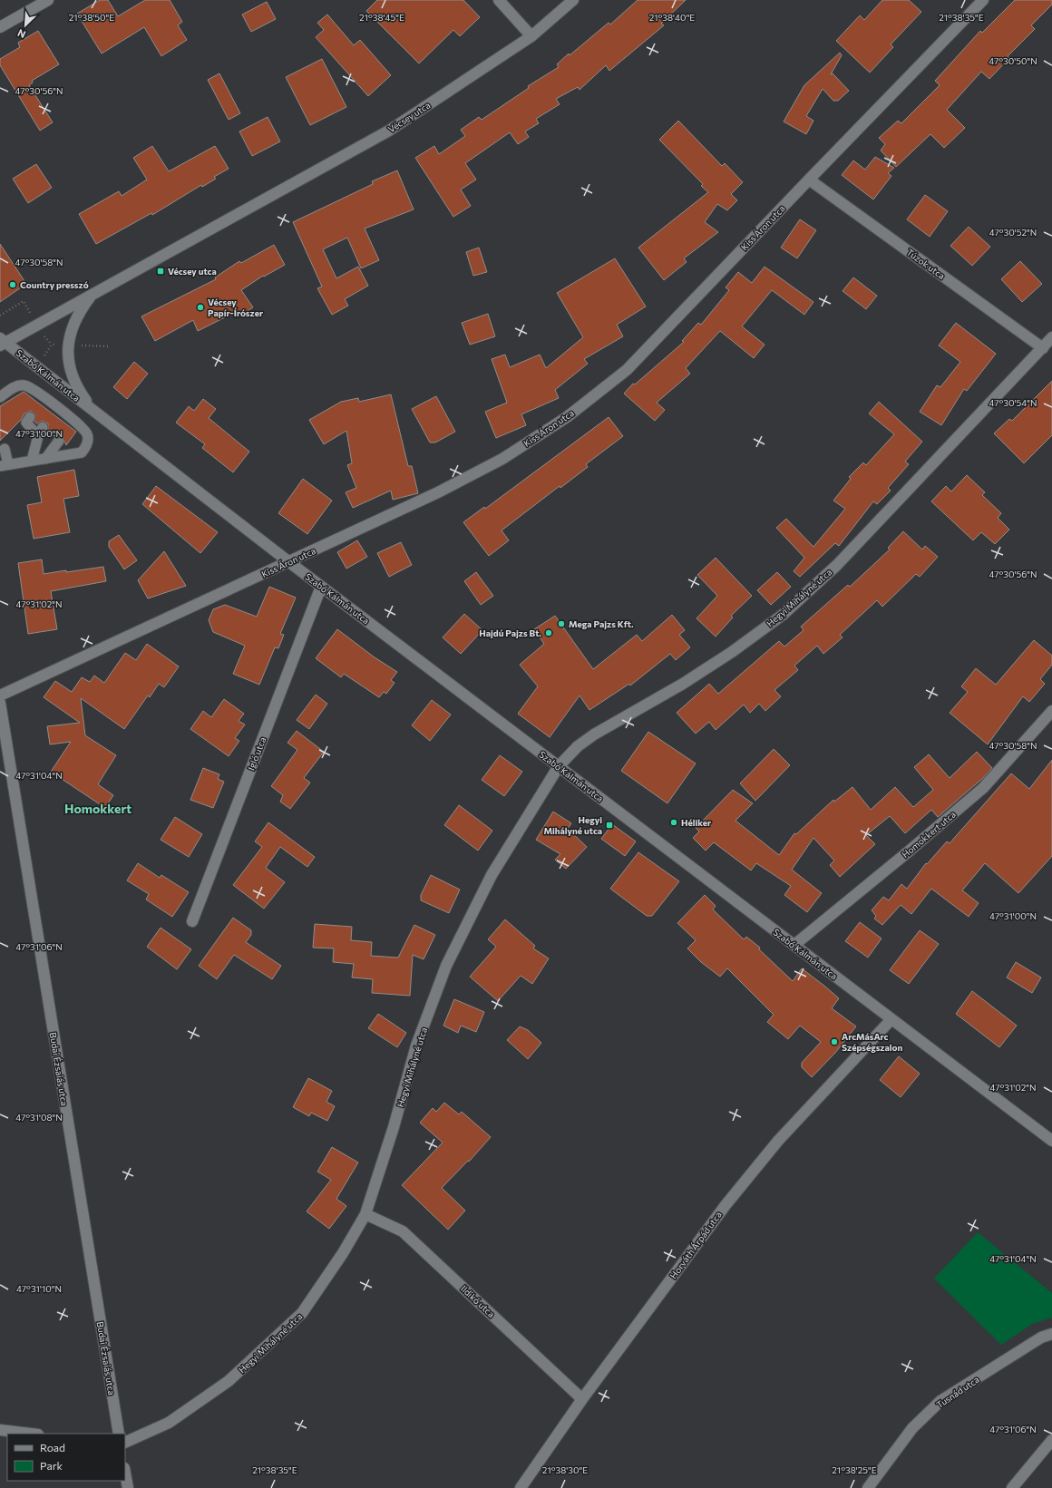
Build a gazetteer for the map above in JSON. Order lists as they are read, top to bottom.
{
  "streets": {
    "street": [
      "Vécsey utca",
      "Kiss Áron utca",
      "Túzok utca",
      "Szabó Kálmán utca",
      "Hegyi Mihályné utca",
      "Igló utca",
      "Homokkert utca",
      "Budai Ézsaiás utca",
      "Horváth Árpád utca",
      "Ildikó utca",
      "Tusnád utca"
    ]
  },
  "crossings": [
    ["Vécsey utca", "Szabó Kálmán utca"],
    ["Kiss Áron utca", "Túzok utca"],
    ["Kiss Áron utca", "Szabó Kálmán utca"],
    ["Túzok utca", "Hegyi Mihályné utca"],
    ["Szabó Kálmán utca", "Hegyi Mihályné utca"],
    ["Szabó Kálmán utca", "Igló utca"],
    ["Szabó Kálmán utca", "Homokkert utca"],
    ["Szabó Kálmán utca", "Horváth Árpád utca"],
    ["Hegyi Mihályné utca", "Ildikó utca"],
    ["Horváth Árpád utca", "Ildikó utca"]
  ],
  "districts": ["Homokkert"],
  "places": {
    "transit": ["Vécsey utca", "Hegyi Mihályné utca"],
    "other": [
      "Country presszó",
      "Vécsey Papír-Írószer",
      "Mega Pajzs Kft.",
      "Hajdú Pajzs Bt.",
      "Héliker",
      "ArcMásArc Szépségszalon"
    ]
  },
  "legend": ["Road", "Park"],
  "north": "bottom left",
  "coordinates": [
    "21°38'50\"E",
    "21°38'45\"E",
    "21°38'35\"E",
    "21°38'40\"E",
    "47°30'50\"N",
    "47°30'56\"N",
    "47°30'52\"N",
    "47°30'58\"N",
    "47°30'54\"N",
    "47°31'00\"N",
    "47°31'02\"N",
    "47°31'04\"N",
    "47°31'06\"N",
    "47°31'08\"N",
    "47°31'10\"N",
    "21°38'30\"E",
    "21°38'25\"E"
  ]
}
